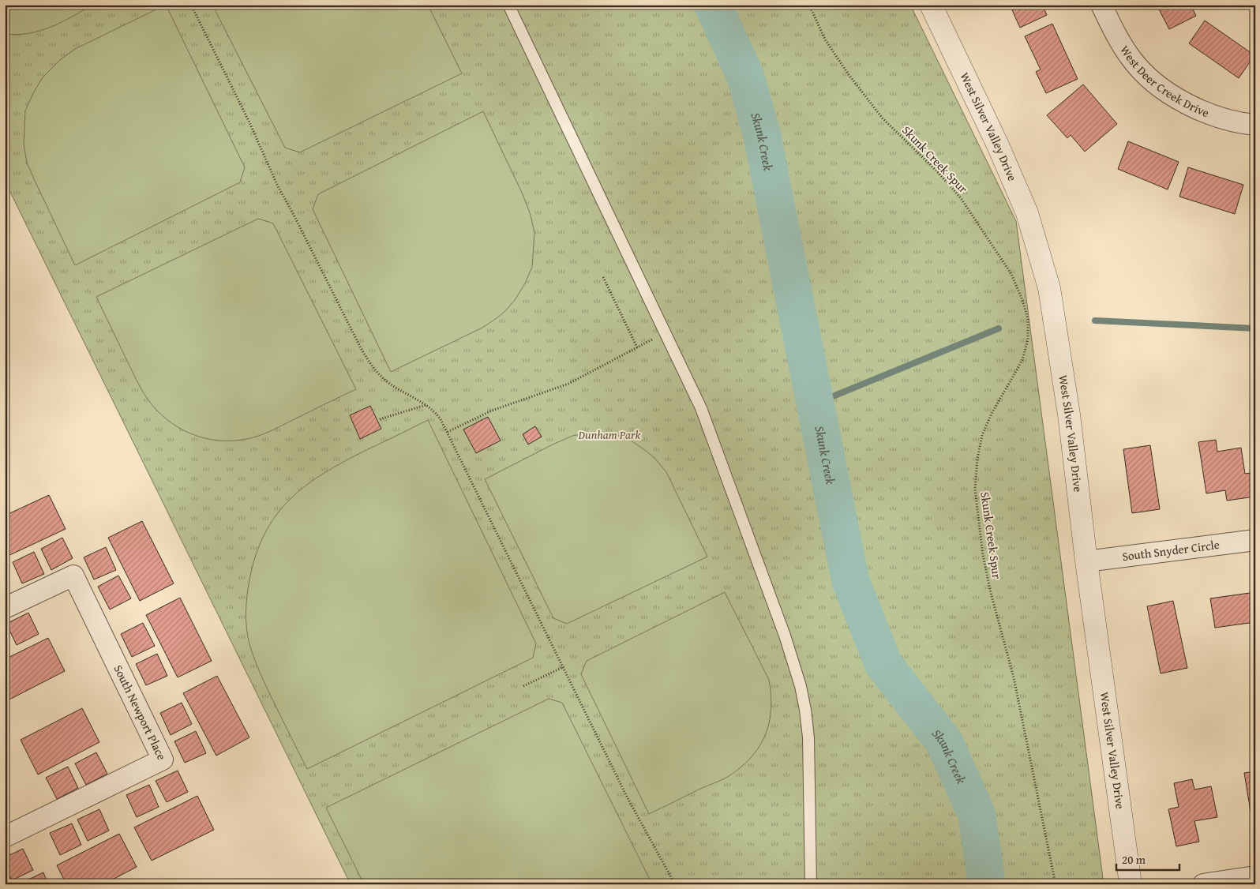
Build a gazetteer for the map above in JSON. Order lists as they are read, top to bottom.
{
  "streets": {
    "street": [
      "West Deer Creek Drive",
      "West Silver Valley Drive",
      "South Snyder Circle",
      "South Newport Place"
    ],
    "path": ["Skunk Creek Spur"]
  },
  "crossings": [
    ["West Silver Valley Drive", "South Snyder Circle"]
  ],
  "water": ["Skunk Creek"],
  "parks": ["Dunham Park"],
  "scale_bar": "20 m"
}
